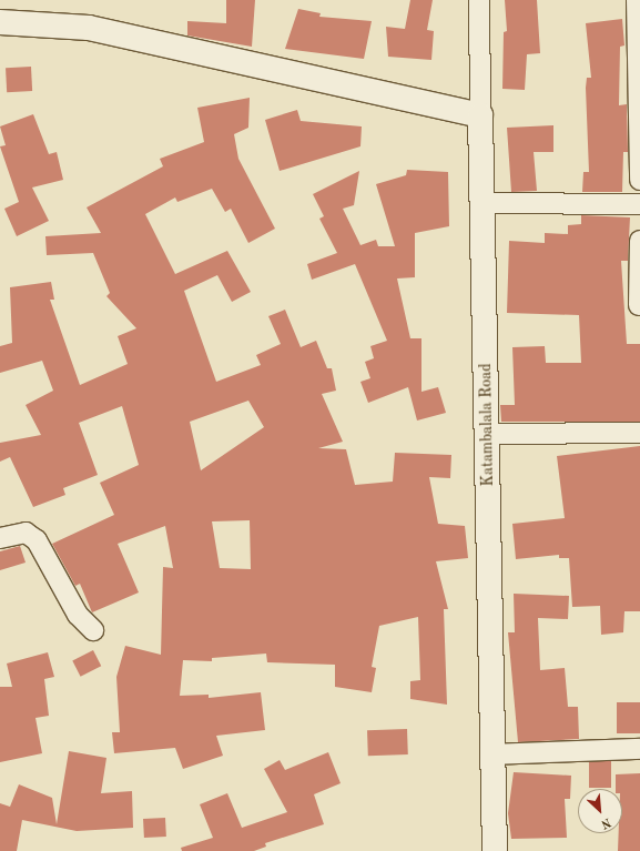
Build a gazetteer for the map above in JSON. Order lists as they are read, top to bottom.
{
  "streets": {
    "main road": ["Katambalala Road"]
  },
  "north": "bottom right"
}
